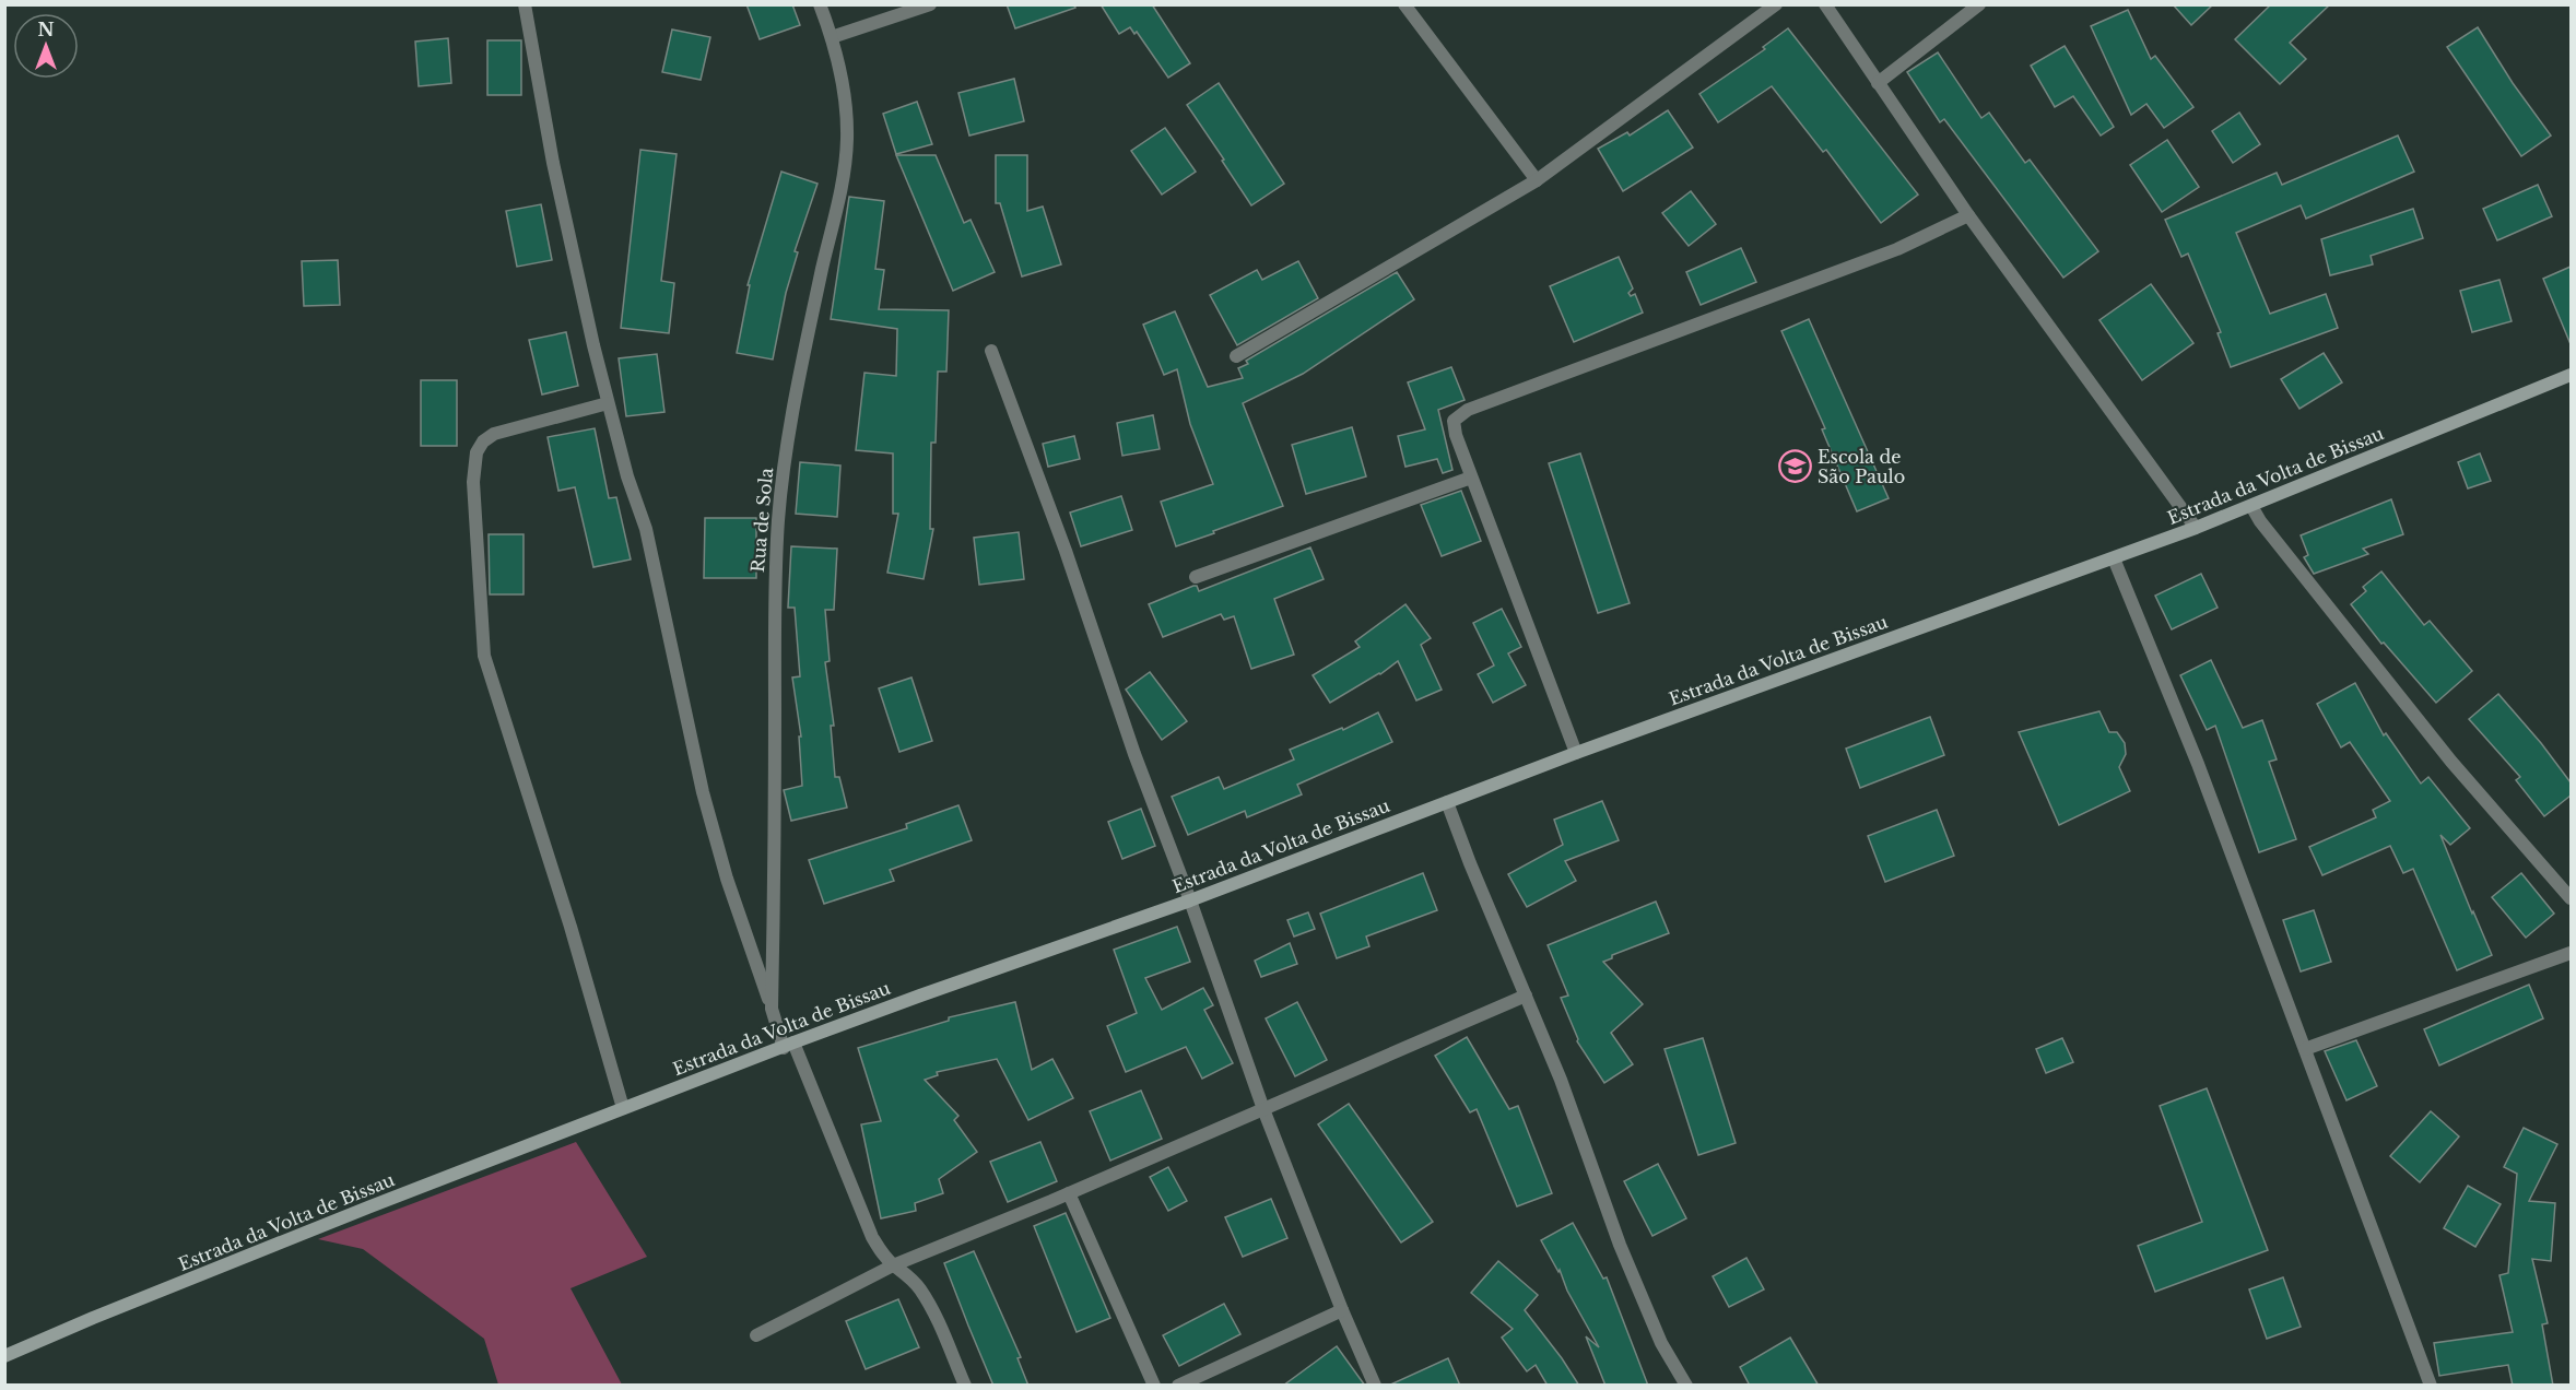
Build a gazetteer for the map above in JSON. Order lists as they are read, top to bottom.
{
  "streets": {
    "main road": ["Estrada da Volta de Bissau"],
    "street": ["Rua de Sola"]
  },
  "crossings": [
    ["Estrada da Volta de Bissau", "Rua de Sola"]
  ],
  "places": {
    "school or university": ["Escola de São Paulo"]
  },
  "north": "top"
}
